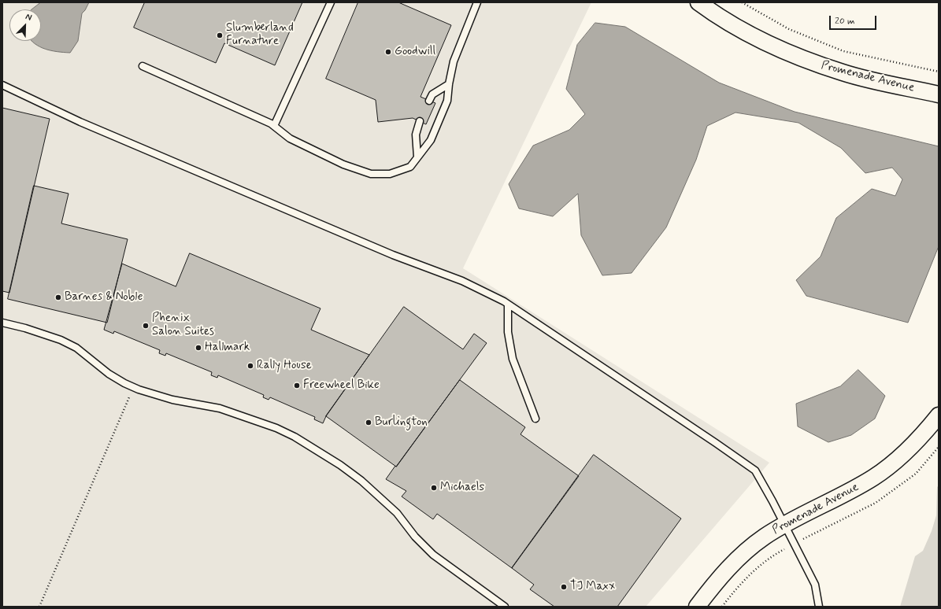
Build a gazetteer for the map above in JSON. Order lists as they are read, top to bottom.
{
  "streets": {
    "street": ["Promenade Avenue"]
  },
  "places": [
    "Slumberland Furnature",
    "Goodwill",
    "Barnes & Noble",
    "Phenix Salon Suites",
    "Hallmark",
    "Rally House",
    "Freewheel Bike",
    "Burlington",
    "Michaels",
    "TJ Maxx"
  ],
  "scale_bar": "20 m",
  "north": "top right"
}
